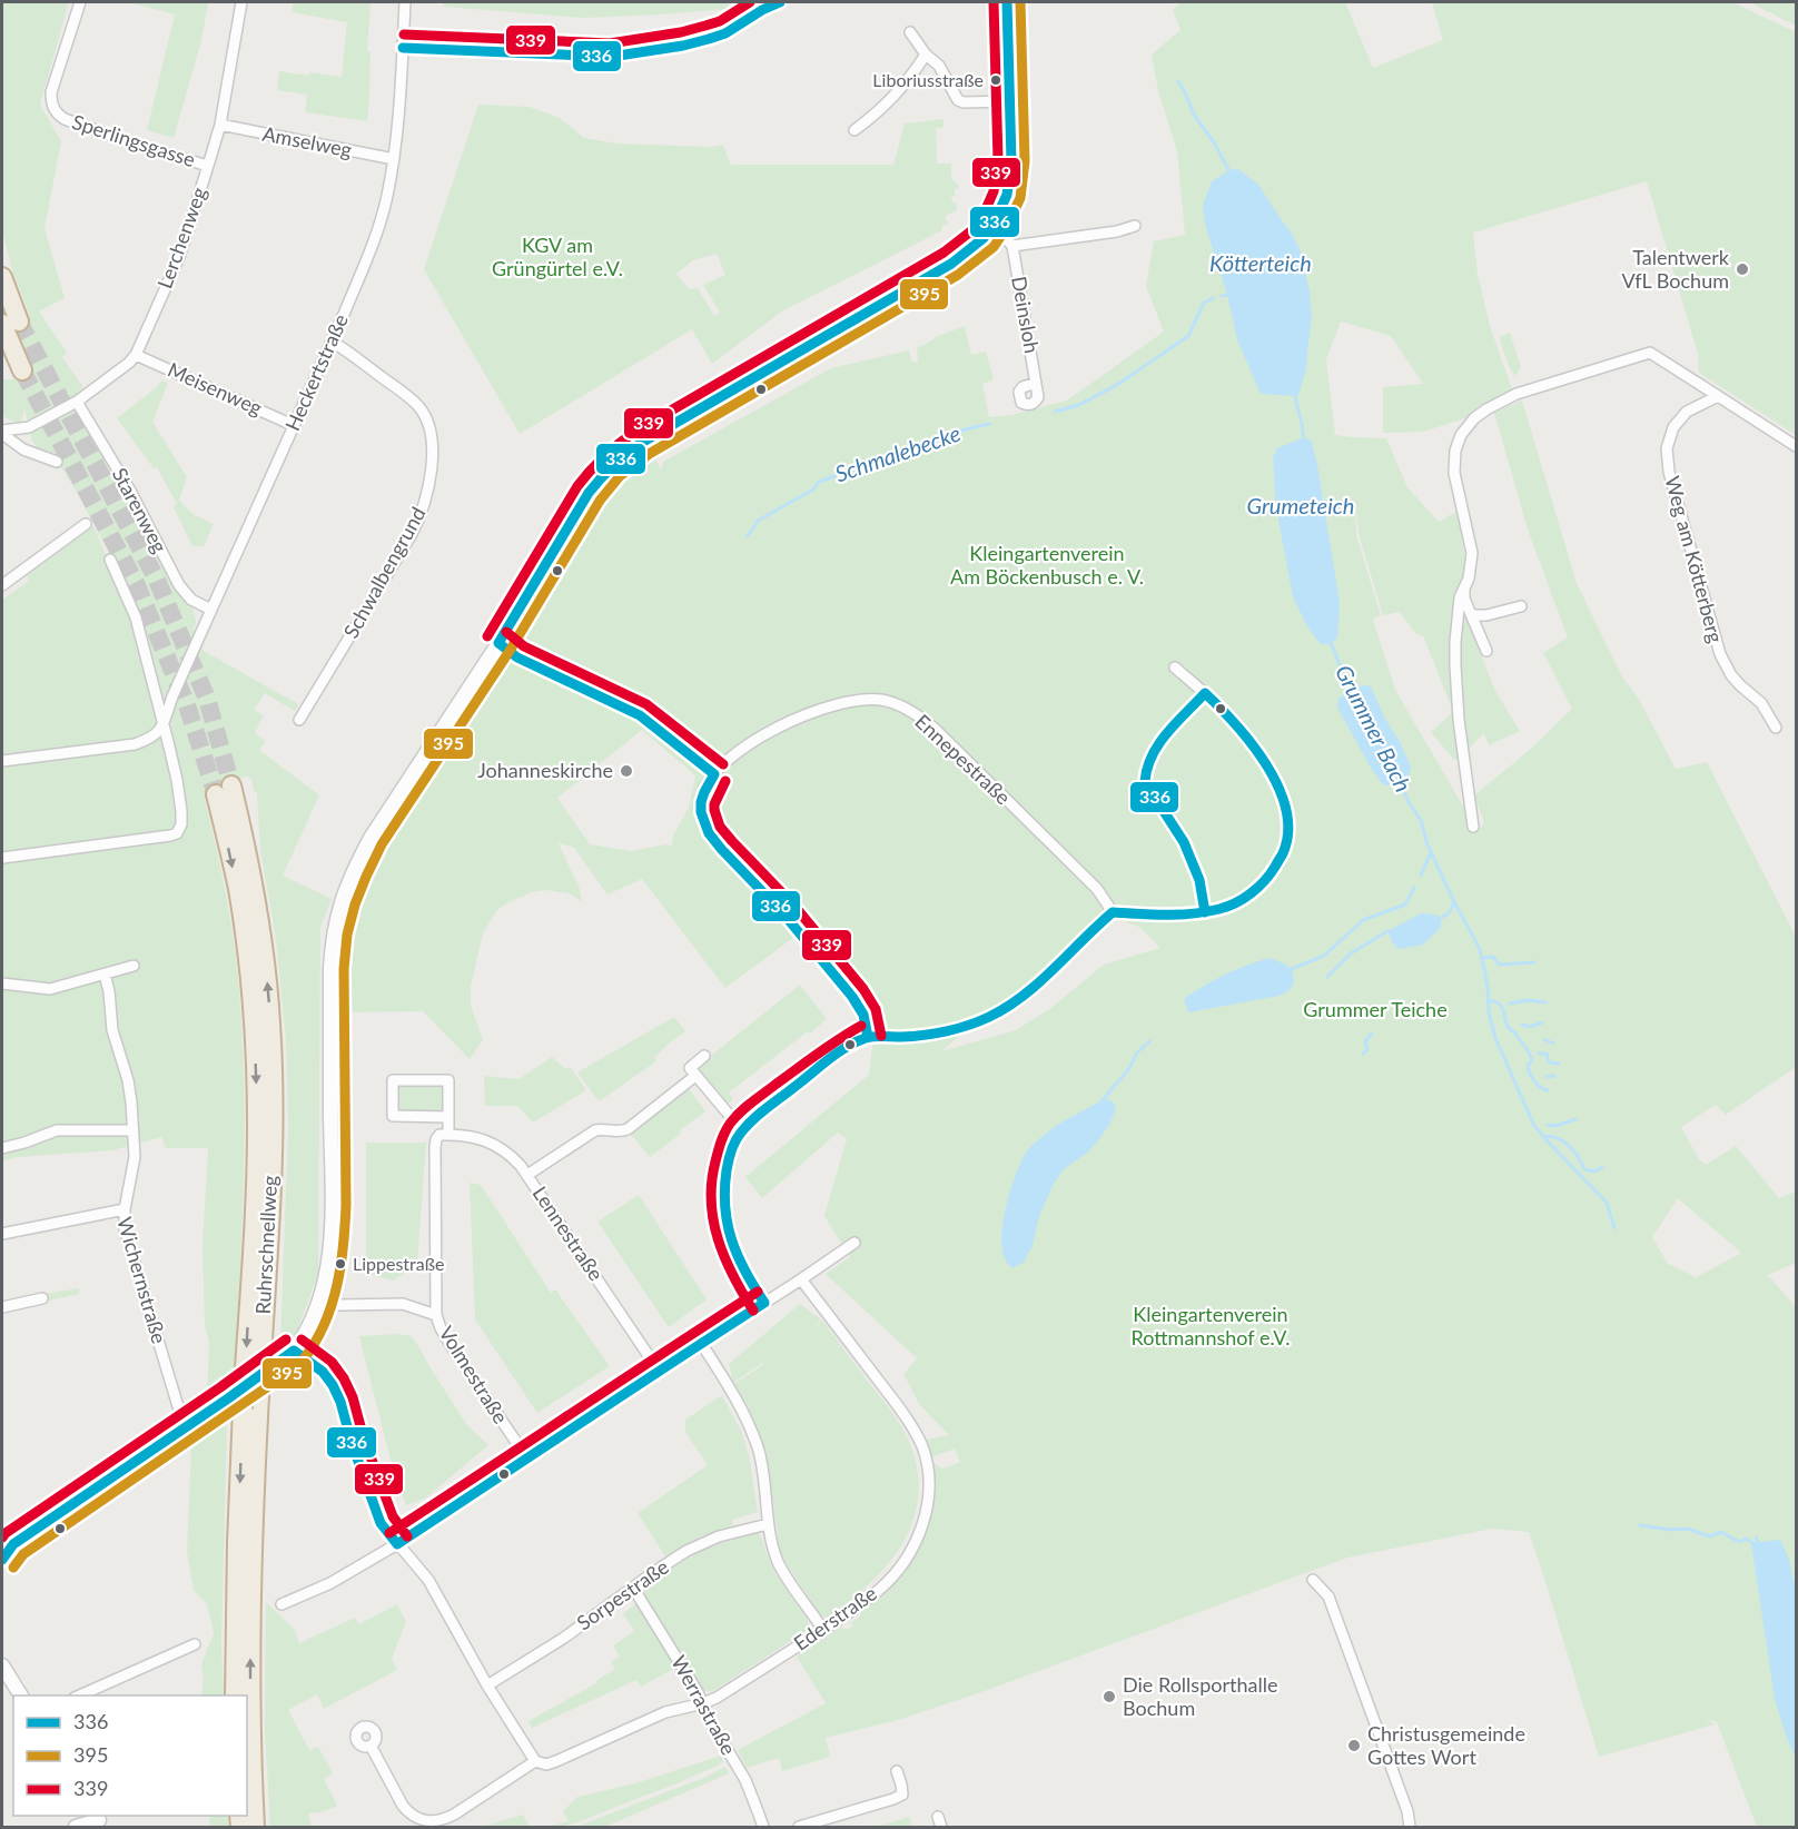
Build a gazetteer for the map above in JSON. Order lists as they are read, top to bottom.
{
  "streets": {
    "highway": ["Ruhrschnellweg"],
    "street": [
      "Sperlingsgasse",
      "Amselweg",
      "Lerchenweg",
      "Deinsloh",
      "Heckertstraße",
      "Meisenweg",
      "Starenweg",
      "Weg am Kötterberg",
      "Schwalbengrund",
      "Ennepestraße",
      "Lennestraße",
      "Wichernstraße",
      "Volmestraße",
      "Sorpestraße",
      "Ederstraße",
      "Werrastraße"
    ]
  },
  "crossings": [
    ["Sperlingsgasse", "Lerchenweg"],
    ["Amselweg", "Lerchenweg"],
    ["Amselweg", "Heckertstraße"],
    ["Lerchenweg", "Meisenweg"],
    ["Lerchenweg", "Starenweg"],
    ["Heckertstraße", "Meisenweg"],
    ["Heckertstraße", "Starenweg"],
    ["Heckertstraße", "Schwalbengrund"],
    ["Lennestraße", "Volmestraße"],
    ["Sorpestraße", "Werrastraße"],
    ["Ederstraße", "Werrastraße"]
  ],
  "water": [
    "Kötterteich",
    "Schmalebecke",
    "Grumeteich",
    "Grummer Bach"
  ],
  "parks": [
    "KGV am Grüngürtel e.V.",
    "Kleingartenverein Am Böckenbusch e. V.",
    "Grummer Teiche",
    "Kleingartenverein Rottmannshof e.V."
  ],
  "places": [
    "Liboriusstraße",
    "Talentwerk VfL Bochum",
    "Johanneskirche",
    "Lippestraße",
    "Die Rollsporthalle Bochum",
    "Christusgemeinde Gottes Wort"
  ],
  "lines": ["transit line 336", "transit line 395", "transit line 339"],
  "legend": ["336", "395", "339"]
}
